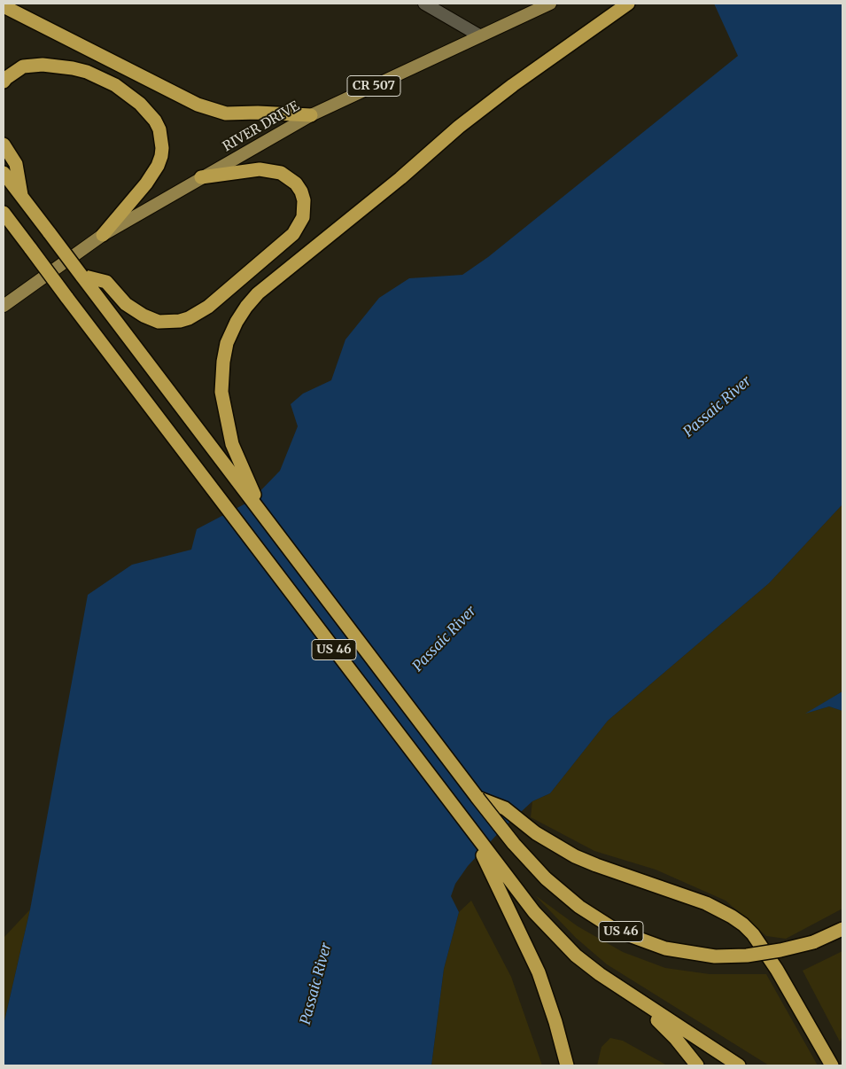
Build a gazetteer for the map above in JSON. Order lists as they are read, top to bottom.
{
  "streets": {
    "highway": ["US 46"],
    "main road": ["CR 507", "RIVER DRIVE"]
  },
  "water": ["Passaic River"]
}
